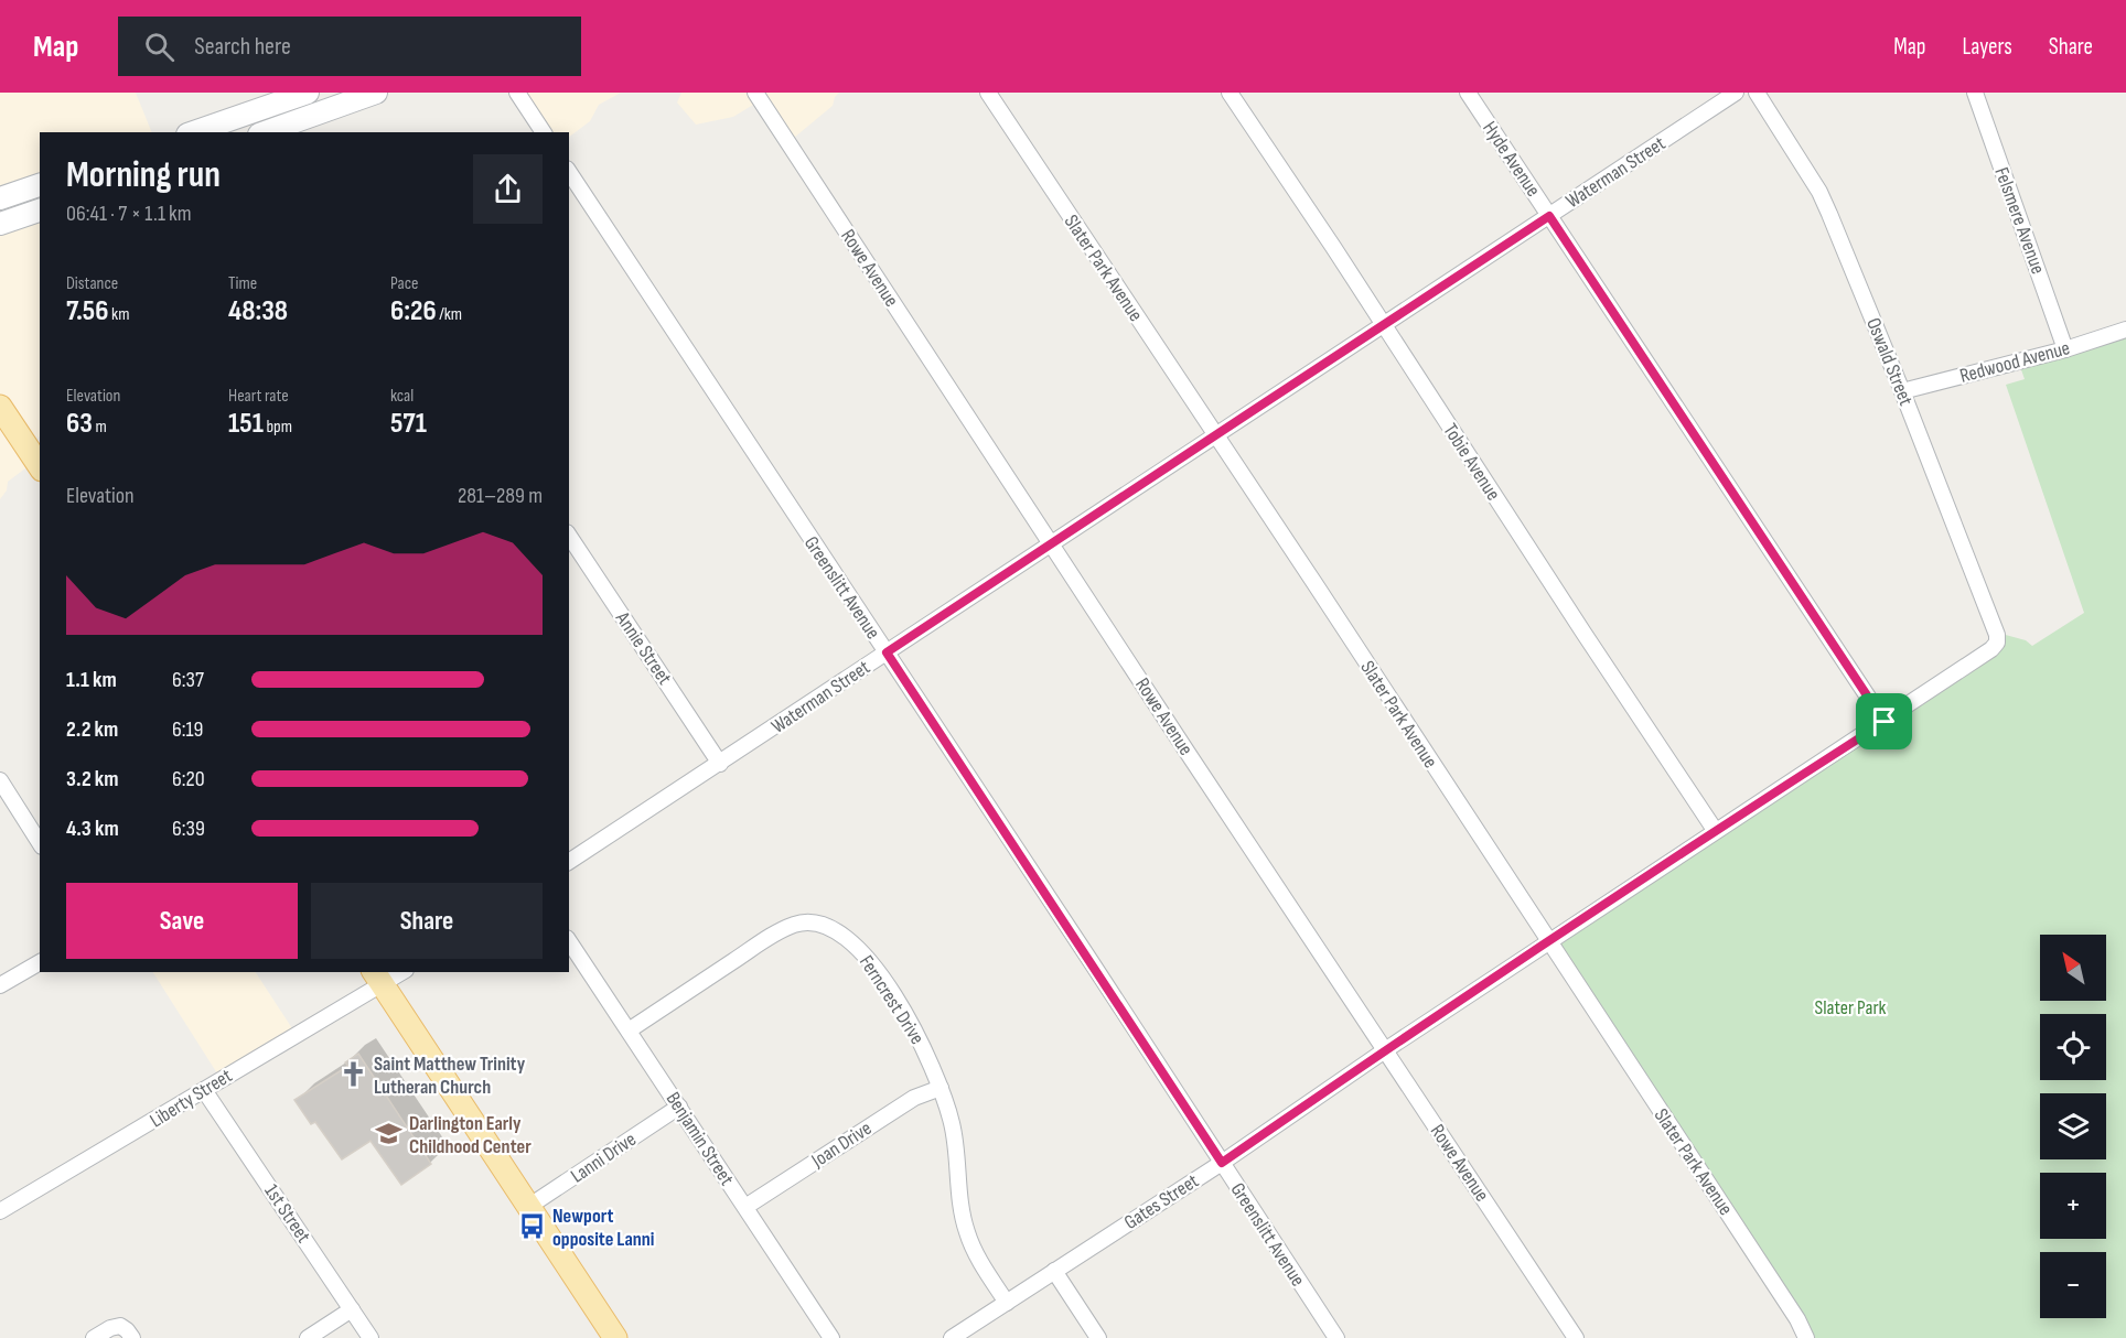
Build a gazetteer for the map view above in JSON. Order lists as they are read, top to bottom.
{
  "streets": {
    "street": [
      "Hyde Avenue",
      "Waterman Street",
      "Felsmere Avenue",
      "Rowe Avenue",
      "Slater Park Avenue",
      "Oswald Street",
      "Redwood Avenue",
      "Tobie Avenue",
      "Greenslitt Avenue",
      "Annie Street",
      "Ferncrest Drive",
      "Liberty Street",
      "Benjamin Street",
      "Joan Drive",
      "Lanni Drive",
      "Gates Street",
      "1st Street"
    ]
  },
  "crossings": [
    ["Hyde Avenue", "Waterman Street"],
    ["Hyde Avenue", "Gates Street"],
    ["Waterman Street", "Rowe Avenue"],
    ["Waterman Street", "Slater Park Avenue"],
    ["Waterman Street", "Tobie Avenue"],
    ["Waterman Street", "Greenslitt Avenue"],
    ["Waterman Street", "Annie Street"],
    ["Felsmere Avenue", "Redwood Avenue"],
    ["Rowe Avenue", "Gates Street"],
    ["Slater Park Avenue", "Gates Street"],
    ["Oswald Street", "Redwood Avenue"],
    ["Oswald Street", "Gates Street"],
    ["Tobie Avenue", "Gates Street"],
    ["Greenslitt Avenue", "Gates Street"],
    ["Ferncrest Drive", "Benjamin Street"],
    ["Ferncrest Drive", "Joan Drive"],
    ["Ferncrest Drive", "Gates Street"],
    ["Liberty Street", "1st Street"],
    ["Benjamin Street", "Joan Drive"],
    ["Benjamin Street", "Lanni Drive"]
  ],
  "parks": ["Slater Park"],
  "places": {
    "church": ["Saint Matthew Trinity Lutheran Church"],
    "school or university": ["Darlington Early Childhood Center"],
    "bus stop": ["Newport opposite Lanni"]
  },
  "north": "top left",
  "page": {
    "header": "Map",
    "search": "Search here",
    "nav": ["Map", "Layers", "Share"],
    "heading": ["Morning run", "06:41 · 7 × 1.1 km"],
    "stats": [
      ["Distance", "7.56 km"],
      ["Time", "48:38"],
      ["Pace", "6:26 /km"],
      ["Elevation", "63 m"],
      ["Heart rate", "151 bpm"],
      ["kcal", "571"]
    ],
    "chart": ["Elevation", "281–289 m"],
    "list": [
      {
        "name": "1.1 km",
        "note": "6:37"
      },
      {
        "name": "2.2 km",
        "note": "6:19"
      },
      {
        "name": "3.2 km",
        "note": "6:20"
      },
      {
        "name": "4.3 km",
        "note": "6:39"
      }
    ],
    "buttons": ["Save", "Share"],
    "map_buttons": ["+", "−"]
  }
}
